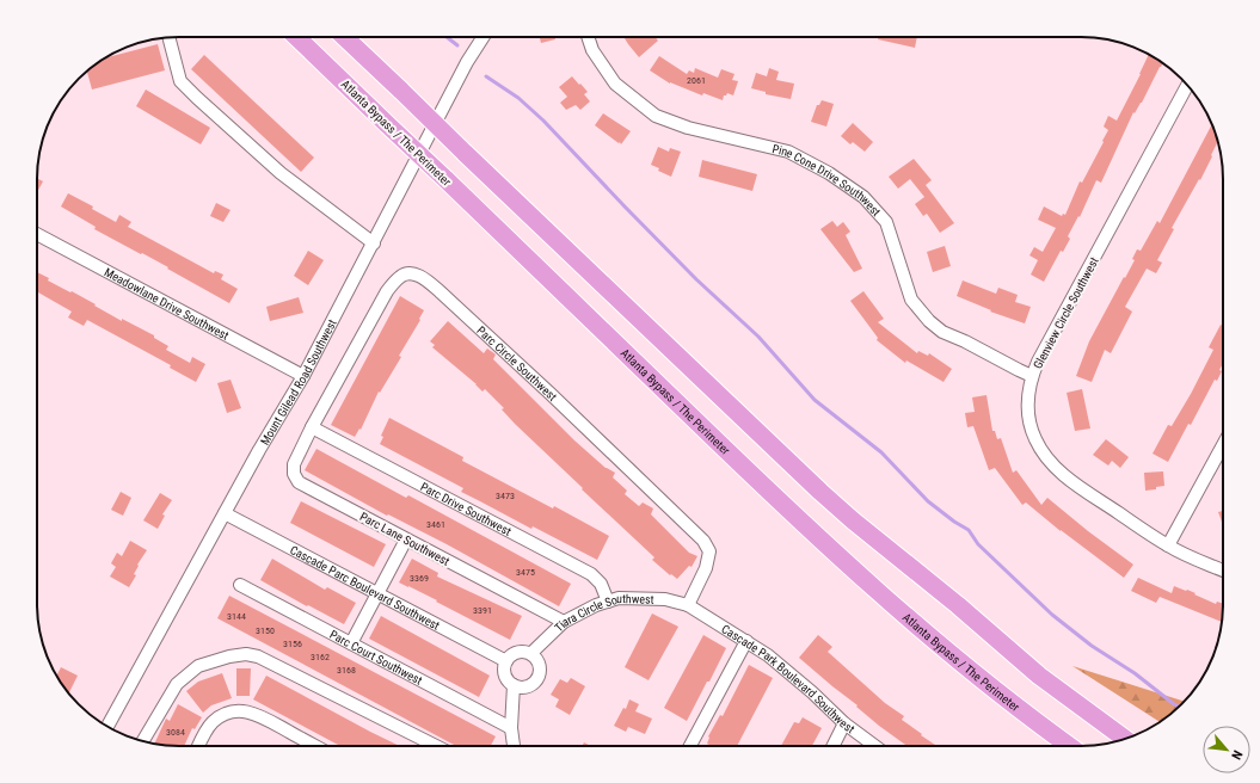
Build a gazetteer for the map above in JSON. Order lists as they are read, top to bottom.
{
  "streets": {
    "highway": ["Atlanta Bypass / The Perimeter"],
    "street": [
      "Pine Cone Drive Southwest",
      "Meadowlane Drive Southwest",
      "Glenview Circle Southwest",
      "Parc Circle Southwest",
      "Mount Gilead Road Southwest",
      "Parc Drive Southwest",
      "Parc Lane Southwest",
      "Cascade Parc Boulevard Southwest",
      "Tiara Circle Southwest",
      "Parc Court Southwest",
      "Cascade Park Boulevard Southwest"
    ]
  },
  "crossings": [
    ["Pine Cone Drive Southwest", "Glenview Circle Southwest"],
    ["Meadowlane Drive Southwest", "Mount Gilead Road Southwest"],
    ["Parc Circle Southwest", "Parc Drive Southwest"],
    ["Parc Circle Southwest", "Parc Lane Southwest"],
    ["Parc Circle Southwest", "Tiara Circle Southwest"],
    ["Parc Circle Southwest", "Cascade Park Boulevard Southwest"],
    ["Mount Gilead Road Southwest", "Cascade Parc Boulevard Southwest"],
    ["Parc Drive Southwest", "Parc Lane Southwest"],
    ["Parc Drive Southwest", "Tiara Circle Southwest"],
    ["Parc Lane Southwest", "Tiara Circle Southwest"],
    ["Cascade Parc Boulevard Southwest", "Tiara Circle Southwest"],
    ["Tiara Circle Southwest", "Cascade Park Boulevard Southwest"]
  ],
  "house_numbers": [
    "2061",
    "3473",
    "3461",
    "3475",
    "3369",
    "3391",
    "3144",
    "3150",
    "3156",
    "3162",
    "3168",
    "3084"
  ],
  "north": "bottom right"
}
